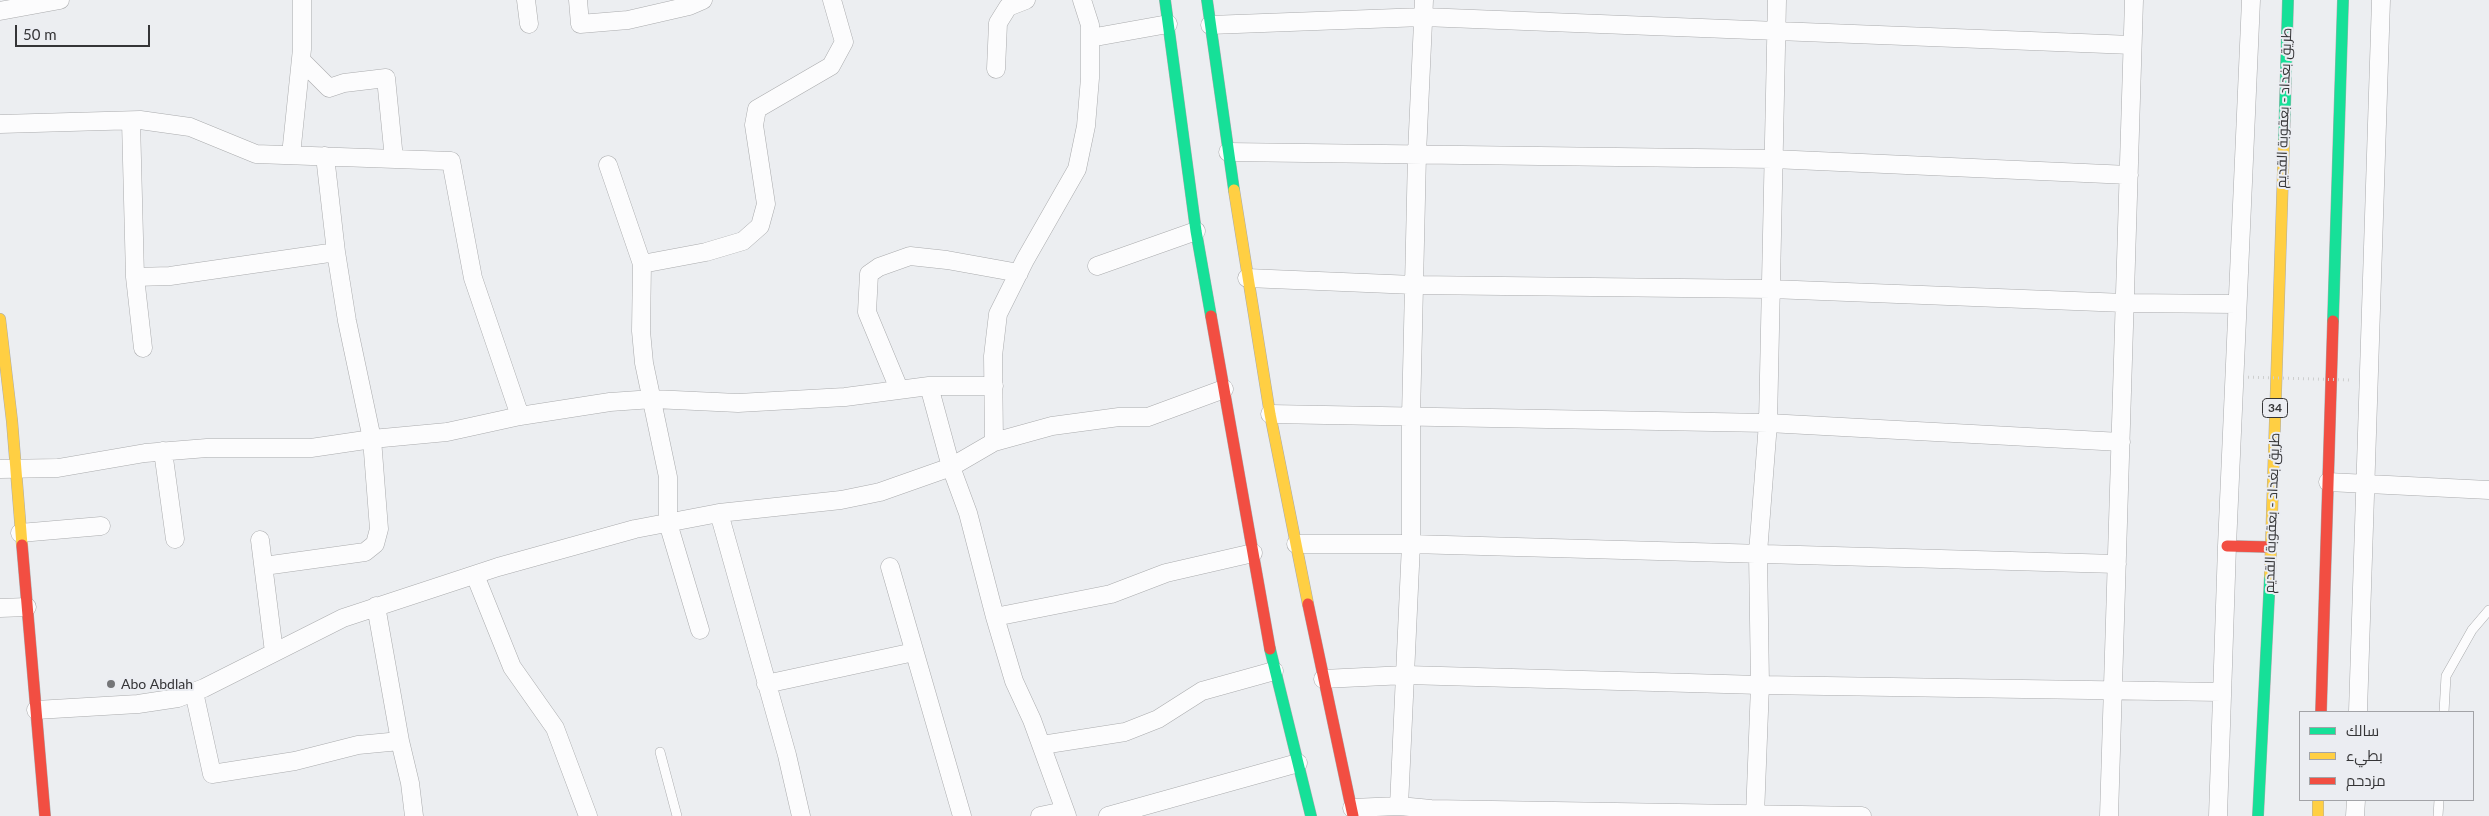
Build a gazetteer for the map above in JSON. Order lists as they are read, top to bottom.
{
  "streets": {
    "main road": ["طريق بغداد - بعقوبة القديم", "34"]
  },
  "places": ["Abo Abdlah"],
  "legend": ["سالك", "بطيء", "مزدحم"],
  "scale_bar": "50 m"
}
